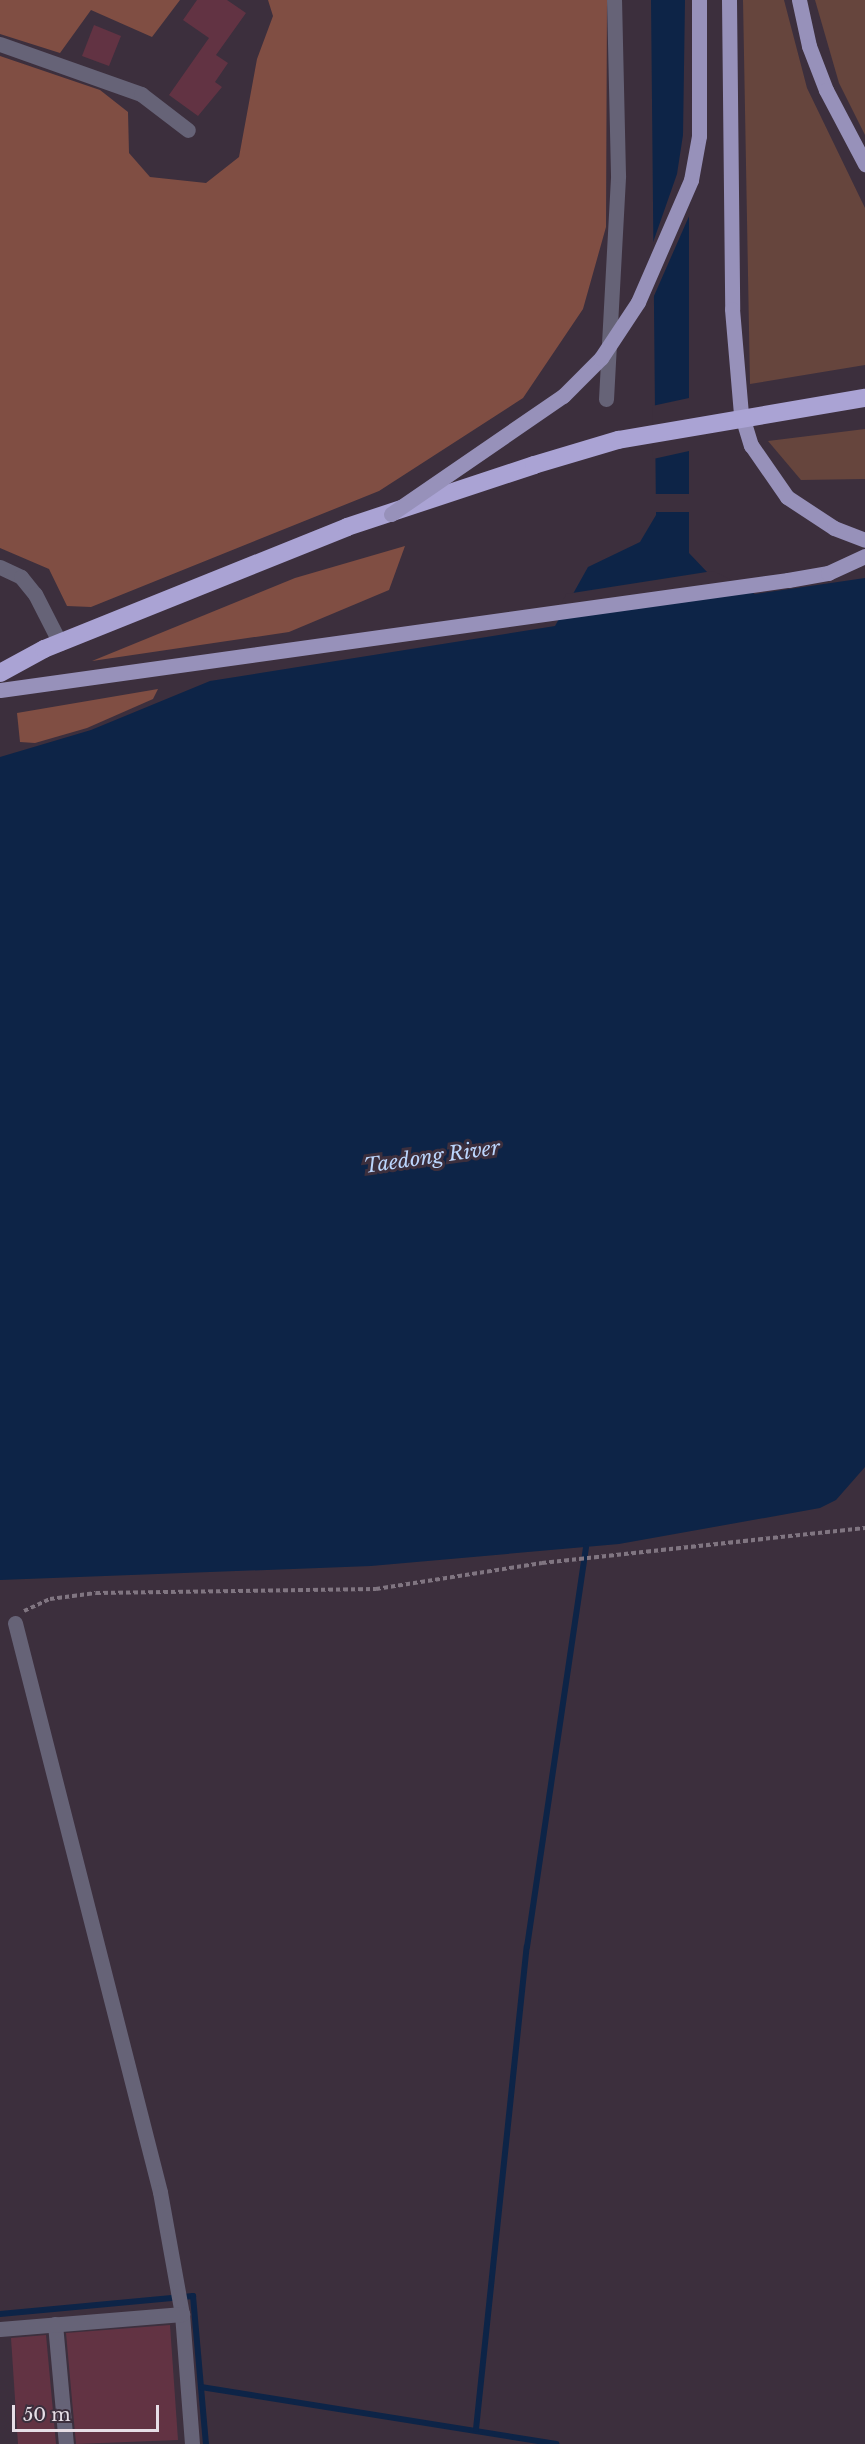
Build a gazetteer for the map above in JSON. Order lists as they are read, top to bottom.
{
  "water": ["Taedong River"],
  "scale_bar": "50 m"
}
